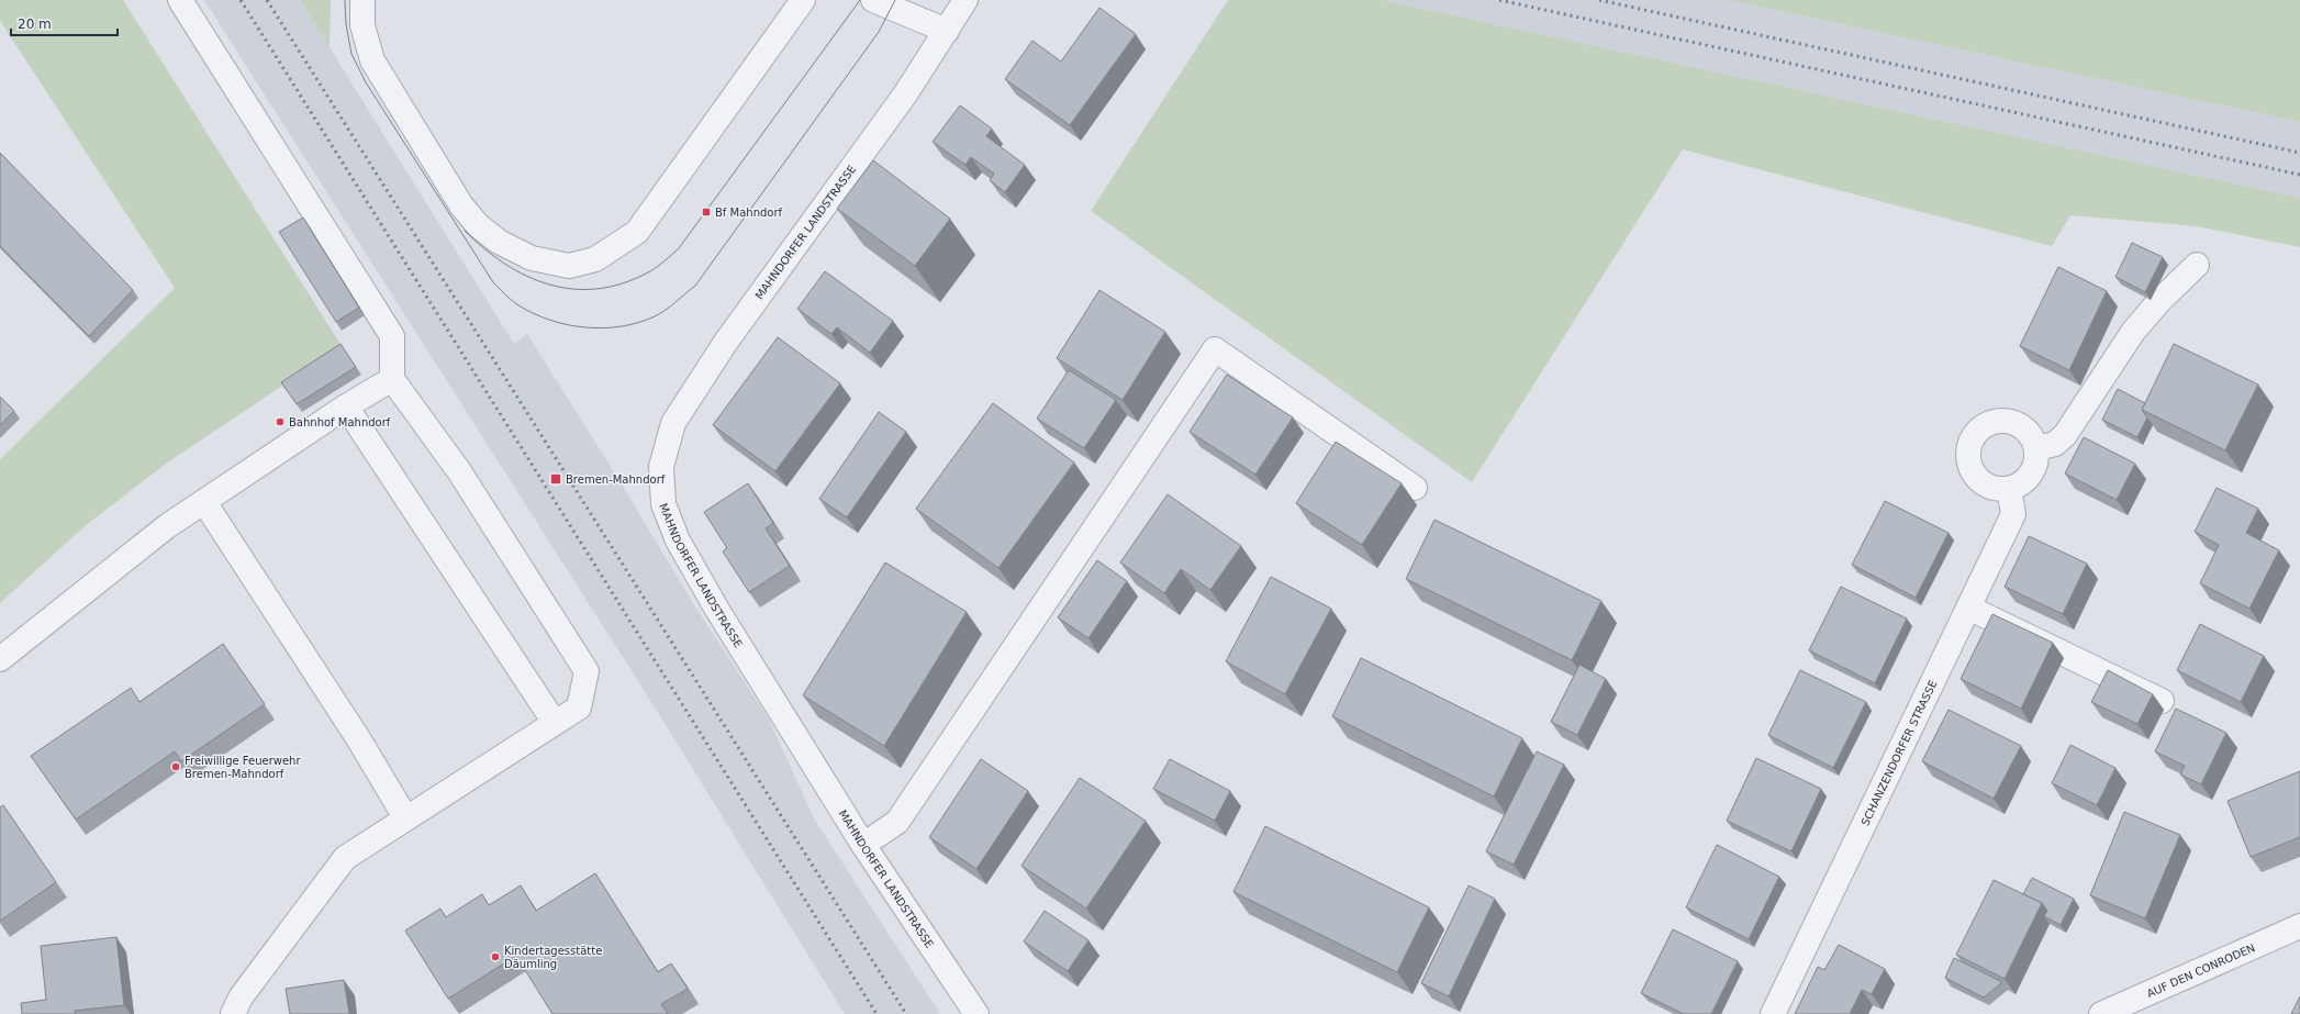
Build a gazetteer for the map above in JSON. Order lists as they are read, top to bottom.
{
  "streets": {
    "street": ["MAHNDORFER LANDSTRASSE", "SCHANZENDORFER STRASSE", "AUF DEN CONRODEN"]
  },
  "places": {
    "transit": ["Bf Mahndorf", "Bremen-Mahndorf"],
    "other": ["Bahnhof Mahndorf", "Freiwillige Feuerwehr Bremen-Mahndorf", "Kindertagesstätte Däumling"]
  },
  "scale_bar": "20 m"
}
